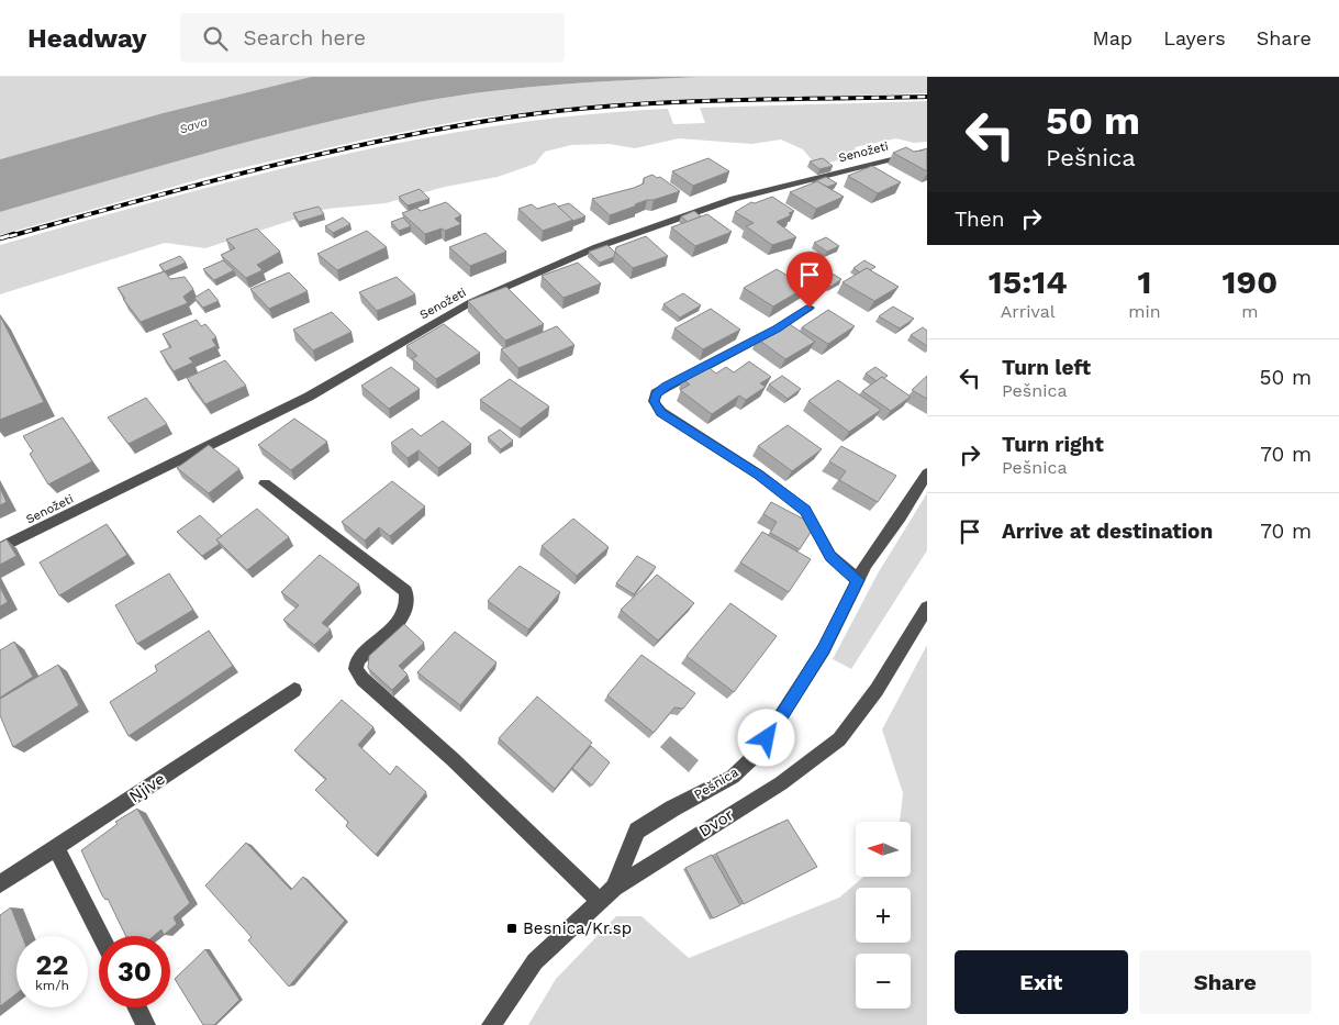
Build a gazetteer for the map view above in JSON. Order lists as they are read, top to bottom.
{
  "streets": {
    "street": [
      "Senožeti",
      "Pešnica",
      "Njive",
      "Dvor"
    ]
  },
  "crossings": [
    ["Pešnica", "Dvor"]
  ],
  "water": ["Sava"],
  "places": {
    "transit": ["Besnica/Kr.sp"]
  },
  "north": "left",
  "page": {
    "header": "Headway",
    "search": "Search here",
    "nav": ["Map", "Layers", "Share"],
    "turn": ["50 m", "Pešnica"],
    "then": "Then",
    "eta": [
      "15:14",
      "Arrival",
      "1",
      "min",
      "190",
      "m"
    ],
    "list": [
      {
        "name": "Turn left",
        "note": "Pešnica",
        "value": "50 m"
      },
      {
        "name": "Turn right",
        "note": "Pešnica",
        "value": "70 m"
      },
      {
        "name": "Arrive at destination",
        "value": "70 m"
      }
    ],
    "map_buttons": ["+", "−"],
    "speed": "22 km/h",
    "limit": "30",
    "buttons": ["Exit", "Share"]
  }
}
